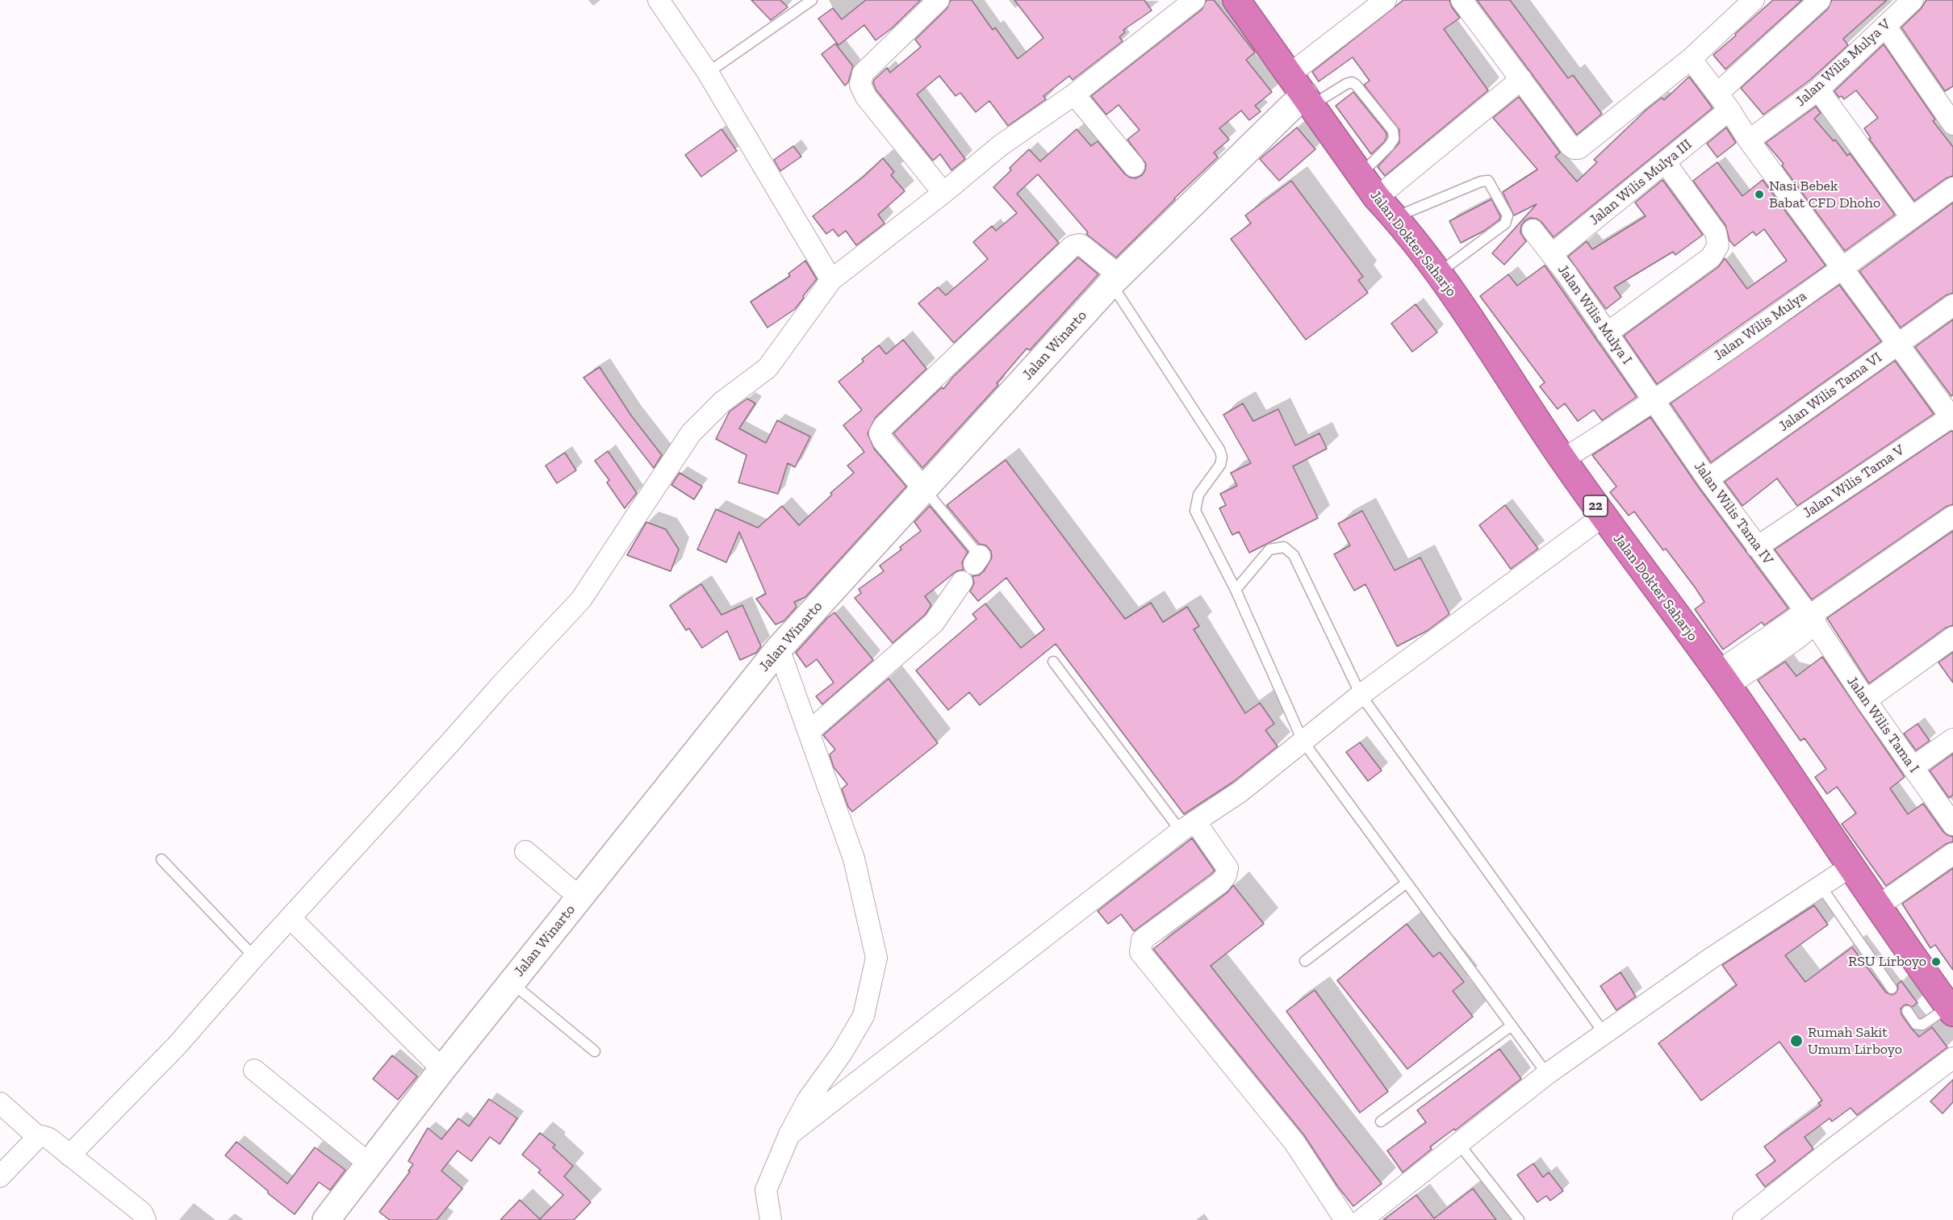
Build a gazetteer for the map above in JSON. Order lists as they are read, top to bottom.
{
  "streets": {
    "highway": ["Jalan Dokter Saharjo", "22"],
    "street": [
      "Jalan Wilis Mulya V",
      "Jalan Wilis Mulya III",
      "Jalan Wilis Mulya I",
      "Jalan Wilis Mulya",
      "Jalan Winarto",
      "Jalan Wilis Tama VI",
      "Jalan Wilis Tama V",
      "Jalan Wilis Tama IV",
      "Jalan Wilis Tama I"
    ]
  },
  "crossings": [
    ["Jalan Wilis Mulya III", "Jalan Wilis Mulya I"],
    ["Jalan Dokter Saharjo", "Jalan Wilis Mulya"],
    ["Jalan Dokter Saharjo", "Jalan Winarto"],
    ["Jalan Wilis Mulya I", "Jalan Wilis Mulya"],
    ["Jalan Wilis Mulya I", "Jalan Wilis Tama IV"],
    ["Jalan Wilis Mulya", "Jalan Wilis Tama IV"],
    ["Jalan Wilis Tama VI", "Jalan Wilis Tama IV"],
    ["Jalan Wilis Tama V", "Jalan Wilis Tama IV"],
    ["Jalan Wilis Tama IV", "Jalan Wilis Tama I"]
  ],
  "places": ["Nasi Bebek Babat CFD Dhoho", "RSU Lirboyo", "Rumah Sakit Umum Lirboyo"]
}
